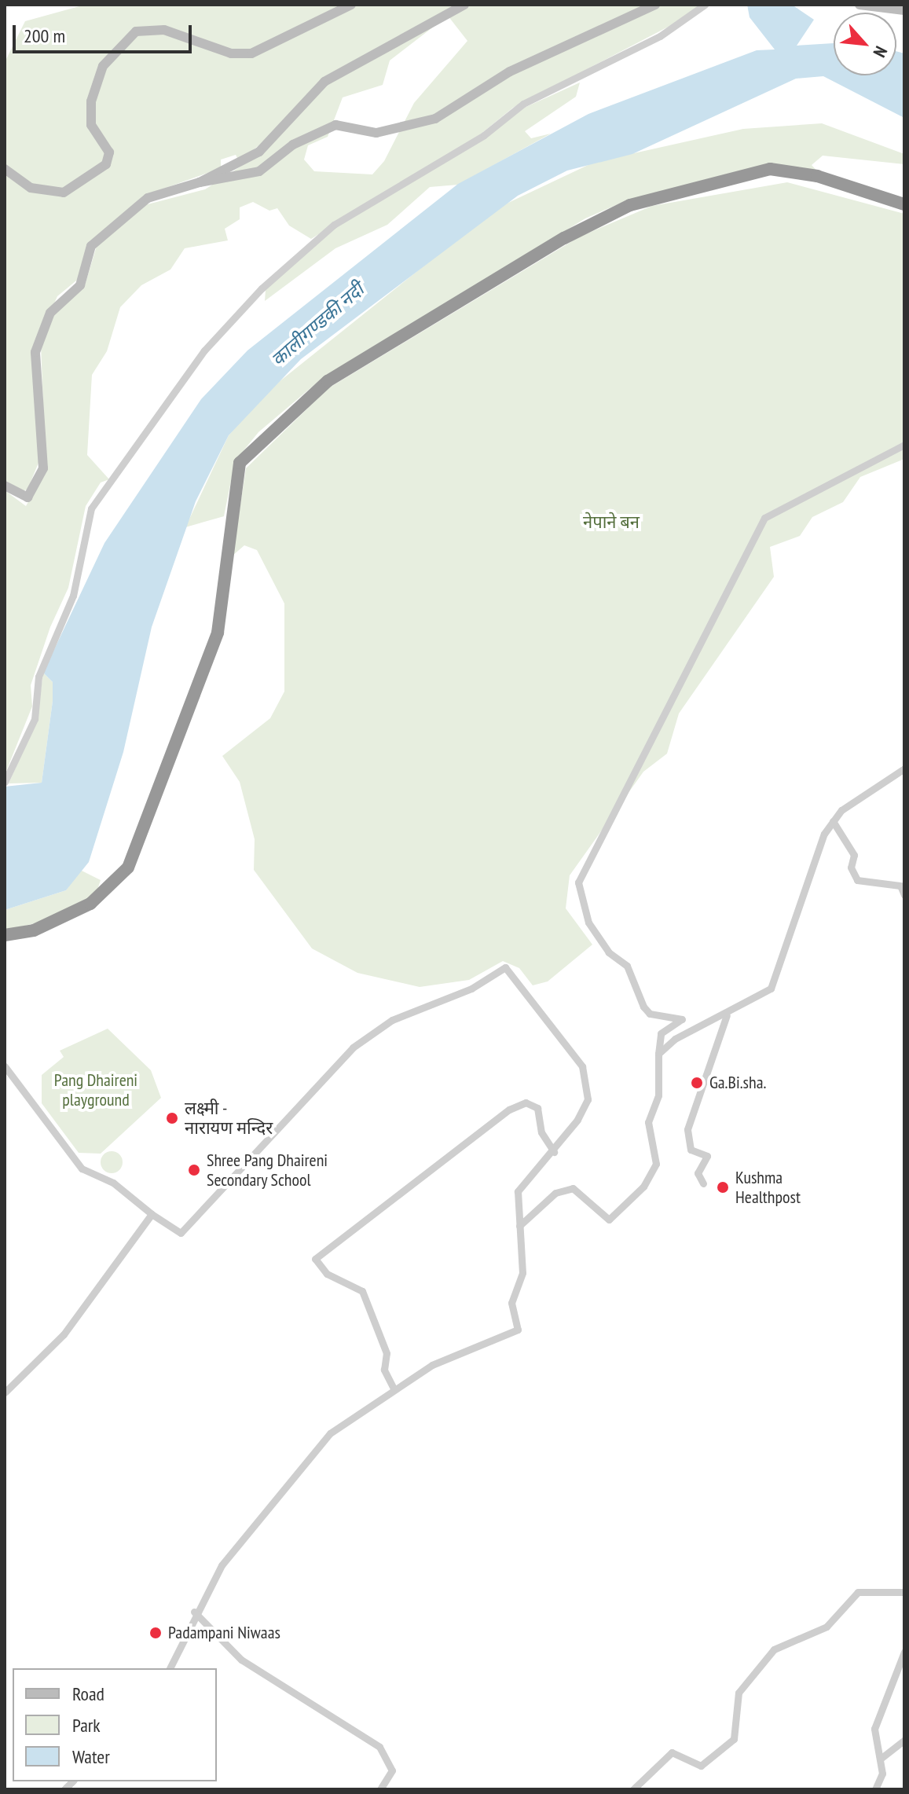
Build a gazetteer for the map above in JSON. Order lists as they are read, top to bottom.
{
  "water": ["कालीगण्डकी नदी"],
  "parks": ["नेपाने बन", "Pang Dhaireni playground"],
  "places": [
    "Ga.Bi.sha.",
    "लक्ष्मी - नारायण मन्दिर",
    "Shree Pang Dhaireni Secondary School",
    "Kushma Healthpost",
    "Padampani Niwaas"
  ],
  "legend": ["Road", "Park", "Water"],
  "scale_bar": "200 m",
  "north": "bottom right"
}
